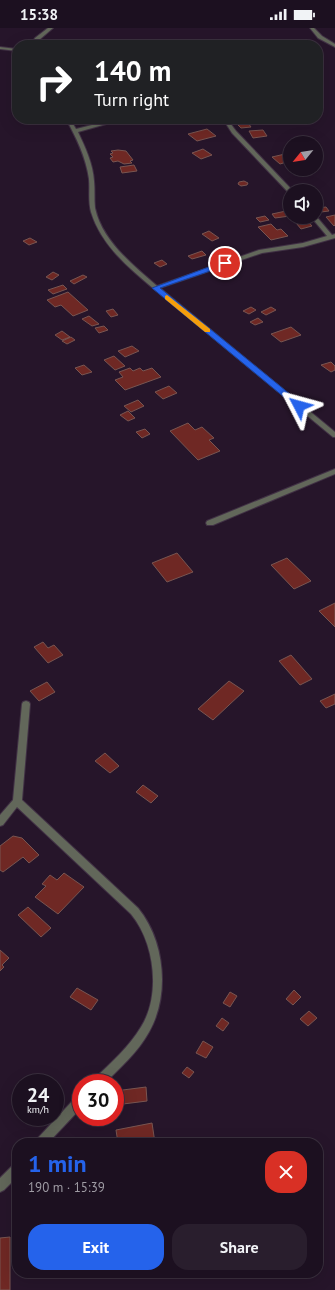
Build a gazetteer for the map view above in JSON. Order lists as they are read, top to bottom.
{
  "north": "bottom left",
  "page": {
    "status": "15:38",
    "turn": ["140 m", "Turn right"],
    "speed": "24 km/h",
    "limit": "30",
    "heading": ["1 min", "190 m · 15:39"],
    "buttons": ["Exit", "Share"]
  }
}
